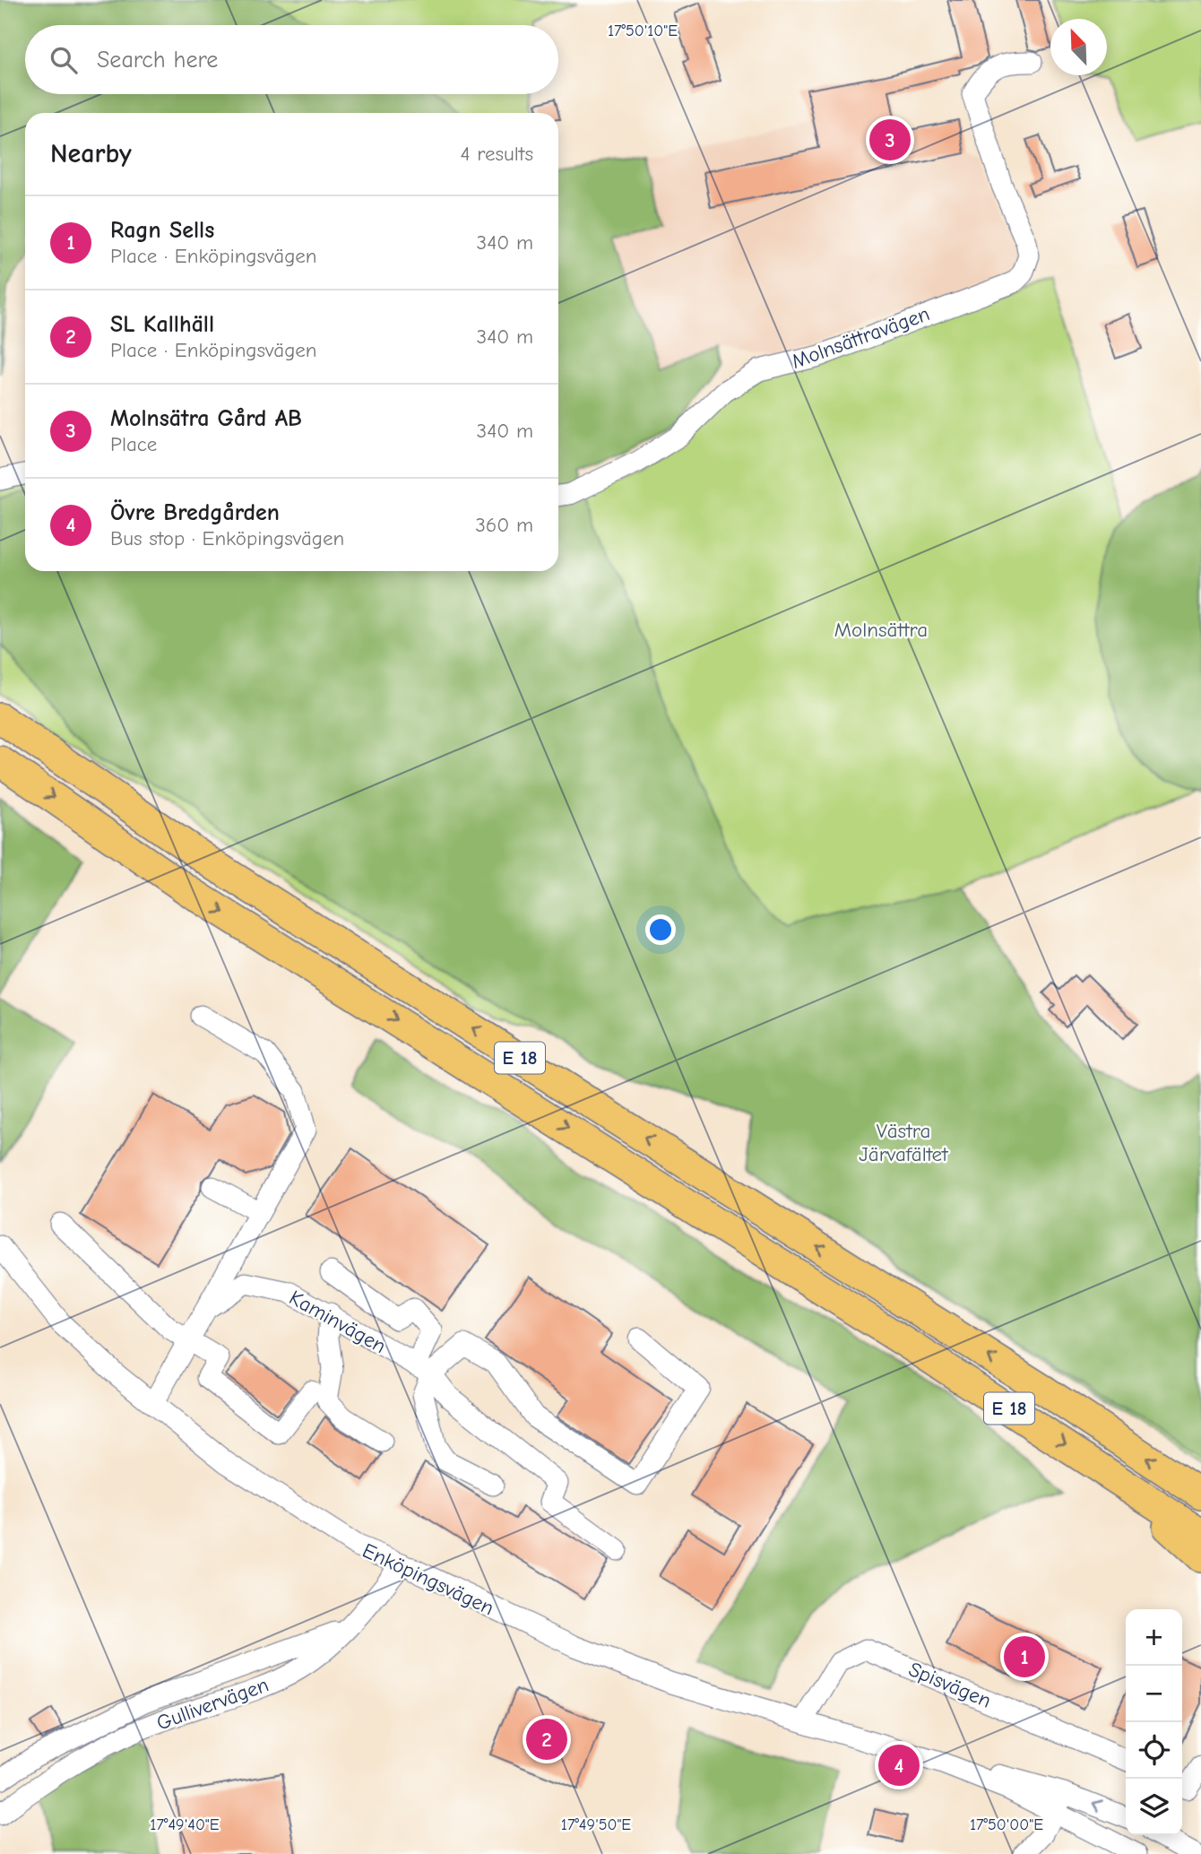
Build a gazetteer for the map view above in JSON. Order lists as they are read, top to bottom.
{
  "streets": {
    "highway": ["E 18"],
    "street": [
      "Molnsättravägen",
      "Kaminvägen",
      "Enköpingsvägen",
      "Spisvägen",
      "Gullivervägen"
    ]
  },
  "crossings": [
    ["Kaminvägen", "Enköpingsvägen"],
    ["Enköpingsvägen", "Spisvägen"],
    ["Enköpingsvägen", "Gullivervägen"]
  ],
  "parks": ["Molnsättra", "Västra Järvafältet"],
  "north": "top left",
  "page": {
    "search": "Search here",
    "heading": ["Nearby", "4 results"],
    "pins": [
      "3",
      "1",
      "2",
      "4"
    ],
    "list": [
      {
        "mark": "1",
        "name": "Ragn Sells",
        "note": "Place · Enköpingsvägen",
        "value": "340 m"
      },
      {
        "mark": "2",
        "name": "SL Kallhäll",
        "note": "Place · Enköpingsvägen",
        "value": "340 m"
      },
      {
        "mark": "3",
        "name": "Molnsätra Gård AB",
        "note": "Place",
        "value": "340 m"
      },
      {
        "mark": "4",
        "name": "Övre Bredgården",
        "note": "Bus stop · Enköpingsvägen",
        "value": "360 m"
      }
    ],
    "map_buttons": ["+", "−"]
  },
  "coordinates": [
    "17°50'10\"E",
    "17°49'40\"E",
    "17°49'50\"E",
    "17°50'00\"E"
  ]
}
